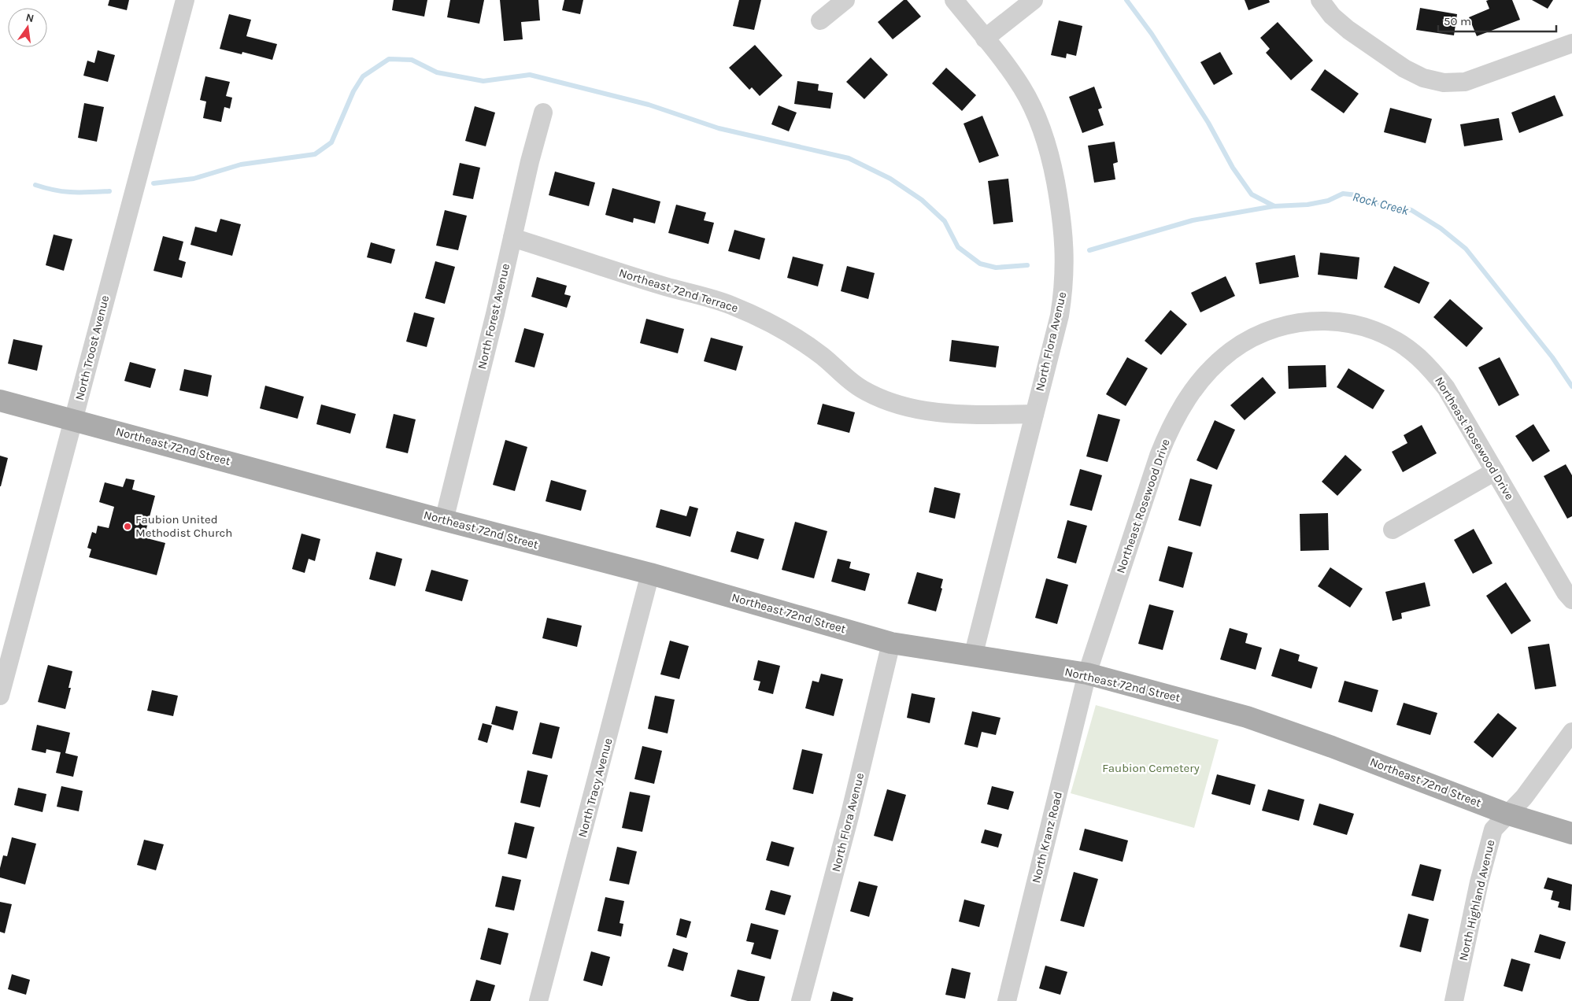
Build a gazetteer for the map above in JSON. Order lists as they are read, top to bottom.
{
  "streets": {
    "main road": ["Northeast 72nd Street"],
    "street": [
      "Northeast 72nd Terrace",
      "North Forest Avenue",
      "North Flora Avenue",
      "North Troost Avenue",
      "Northeast Rosewood Drive",
      "North Tracy Avenue",
      "North Kranz Road",
      "North Highland Avenue"
    ]
  },
  "crossings": [
    ["Northeast 72nd Terrace", "North Forest Avenue"],
    ["Northeast 72nd Terrace", "North Flora Avenue"],
    ["North Forest Avenue", "Northeast 72nd Street"],
    ["North Flora Avenue", "Northeast 72nd Street"],
    ["North Troost Avenue", "Northeast 72nd Street"],
    ["Northeast Rosewood Drive", "Northeast 72nd Street"],
    ["Northeast Rosewood Drive", "North Kranz Road"],
    ["Northeast 72nd Street", "North Tracy Avenue"],
    ["Northeast 72nd Street", "North Kranz Road"],
    ["Northeast 72nd Street", "North Highland Avenue"]
  ],
  "water": ["Rock Creek"],
  "parks": ["Faubion Cemetery"],
  "places": ["Faubion United Methodist Church"],
  "scale_bar": "50 m",
  "north": "top"
}
